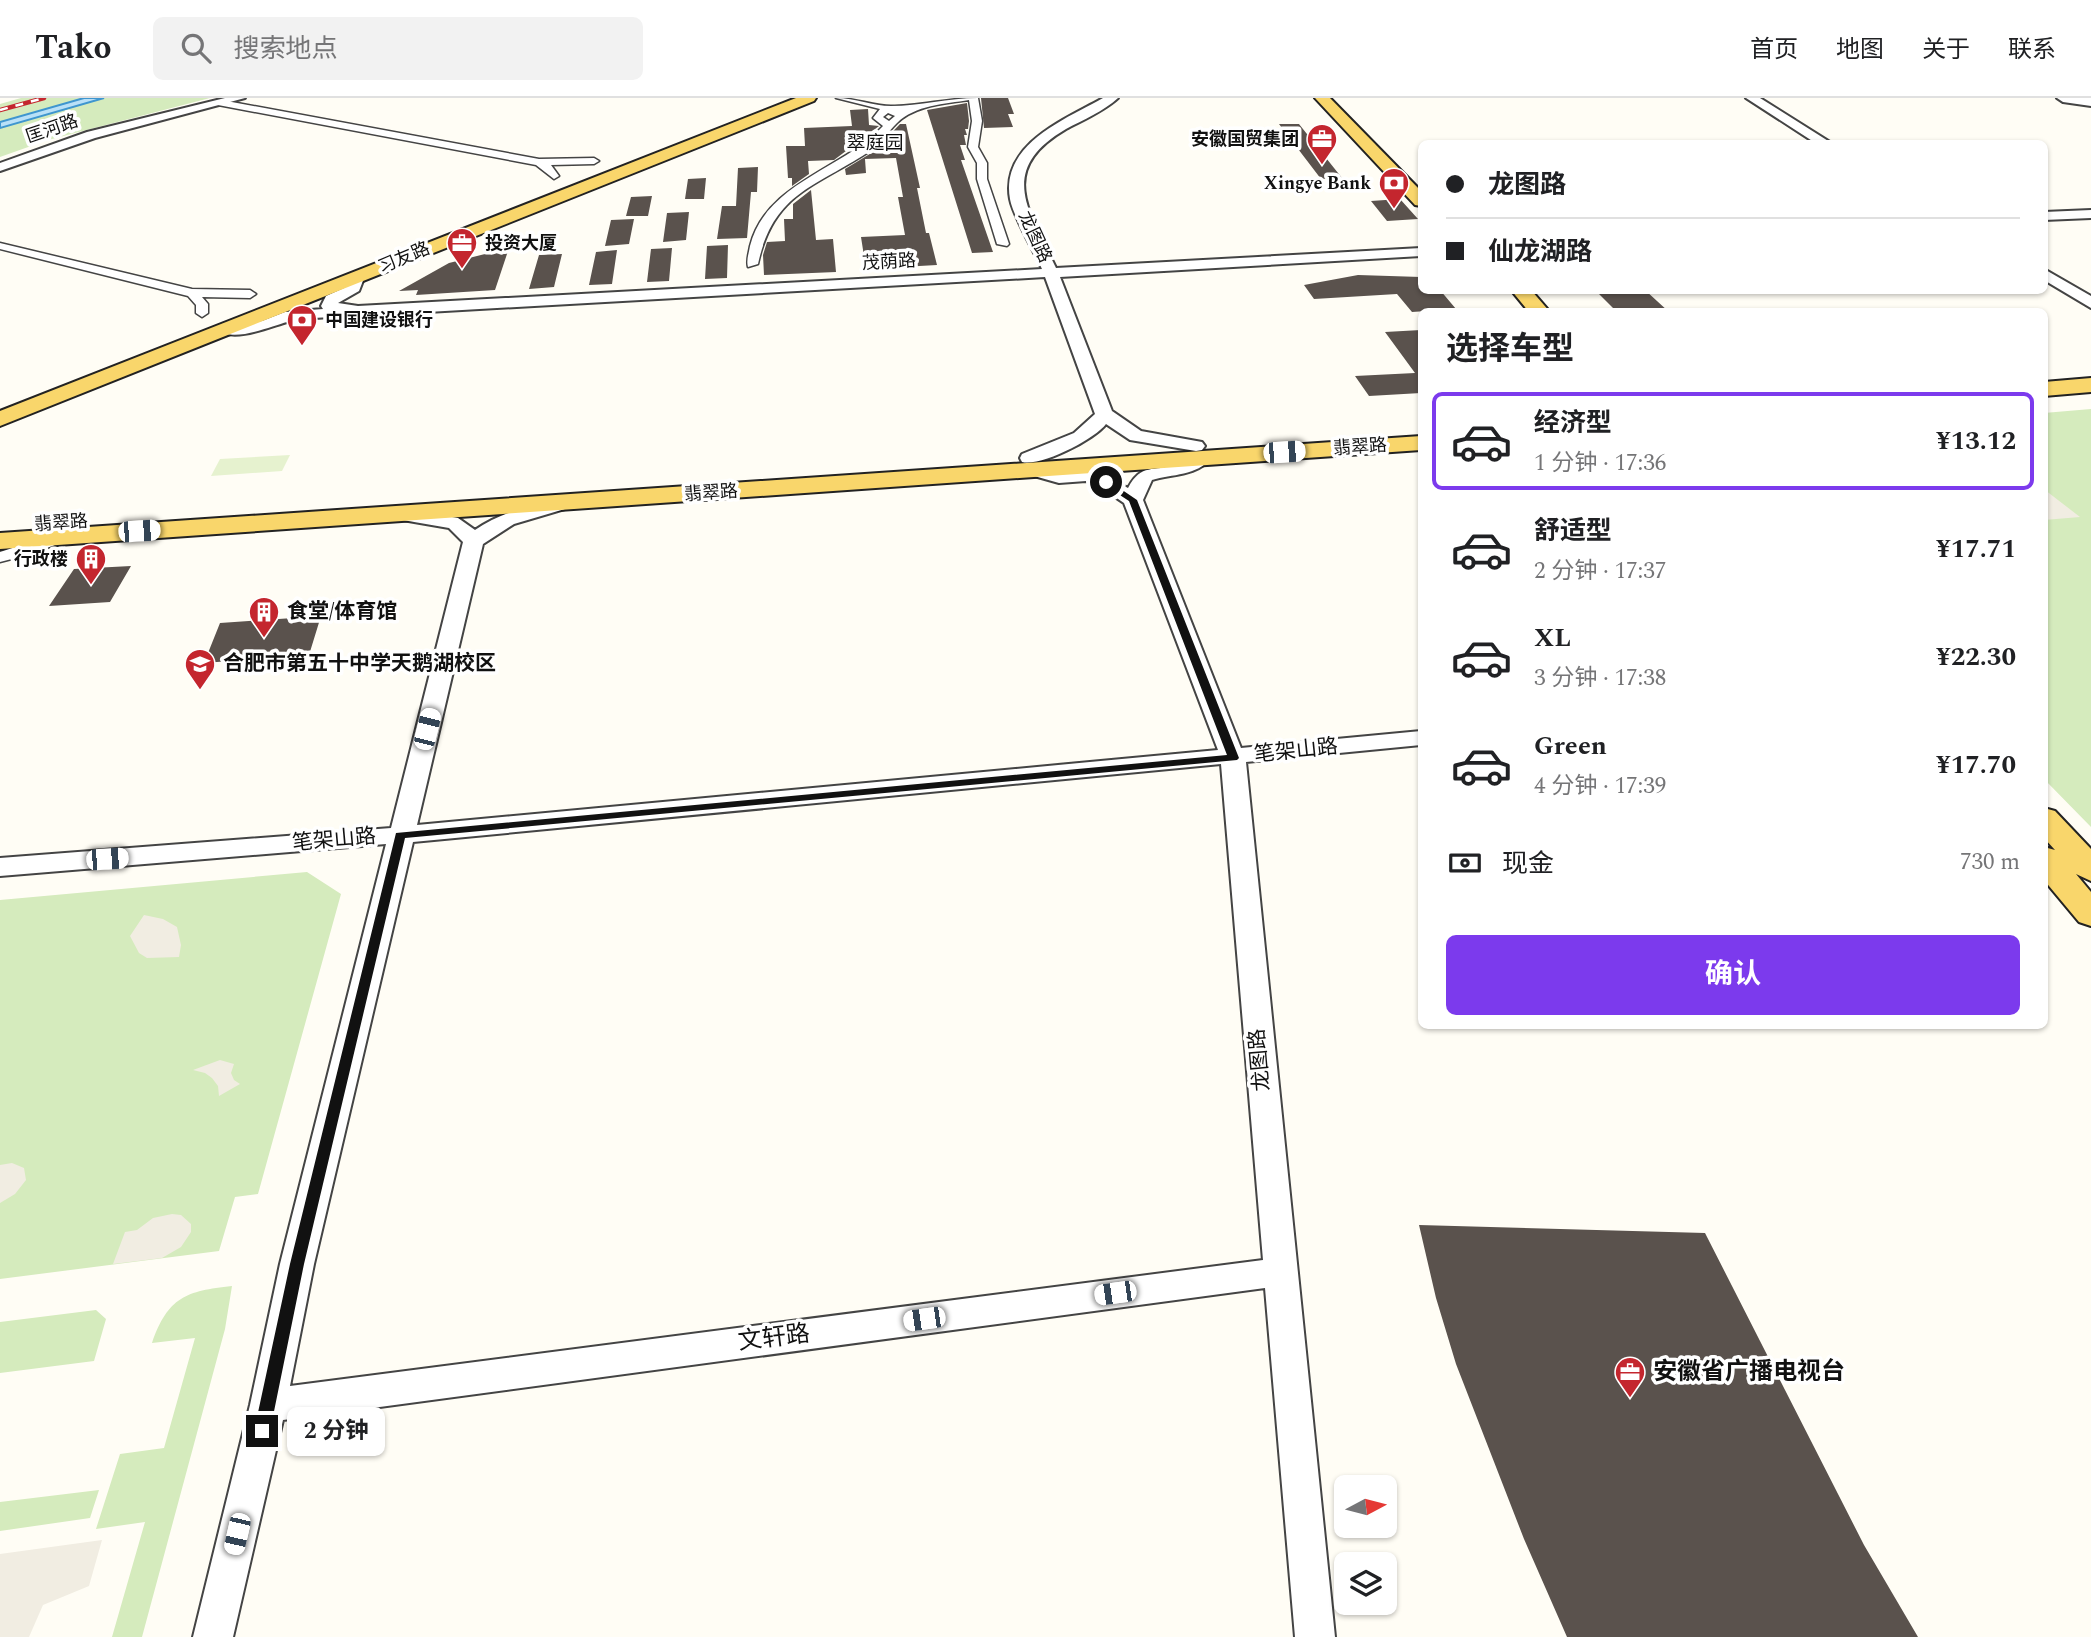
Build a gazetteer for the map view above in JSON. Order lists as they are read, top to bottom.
{
  "streets": {
    "main road": ["习友路", "翡翠路"],
    "street": [
      "匡河路",
      "龙图路",
      "茂荫路",
      "笔架山路",
      "文轩路"
    ]
  },
  "crossings": [
    ["龙图路", "茂荫路"],
    ["龙图路", "笔架山路"],
    ["龙图路", "文轩路"]
  ],
  "districts": ["翠庭园"],
  "places": {
    "office": ["安徽国贸集团", "投资大厦", "安徽省广播电视台"],
    "bank": ["Xingye Bank", "中国建设银行"],
    "building": ["行政楼", "食堂/体育馆"],
    "school or university": ["合肥市第五十中学天鹅湖校区"]
  },
  "north": "right",
  "page": {
    "header": "Tako",
    "search": "搜索地点",
    "nav": [
      "首页",
      "地图",
      "关于",
      "联系"
    ],
    "banner": ["龙图路", "仙龙湖路"],
    "heading": "选择车型",
    "list": [
      {
        "name": "经济型",
        "note": "1 分钟 · 17:36",
        "value": "¥13.12"
      },
      {
        "name": "舒适型",
        "note": "2 分钟 · 17:37",
        "value": "¥17.71"
      },
      {
        "name": "XL",
        "note": "3 分钟 · 17:38",
        "value": "¥22.30"
      },
      {
        "name": "Green",
        "note": "4 分钟 · 17:39",
        "value": "¥17.70"
      }
    ],
    "pay": ["现金", "730 m"],
    "buttons": "确认",
    "bubble": "2 分钟"
  }
}
